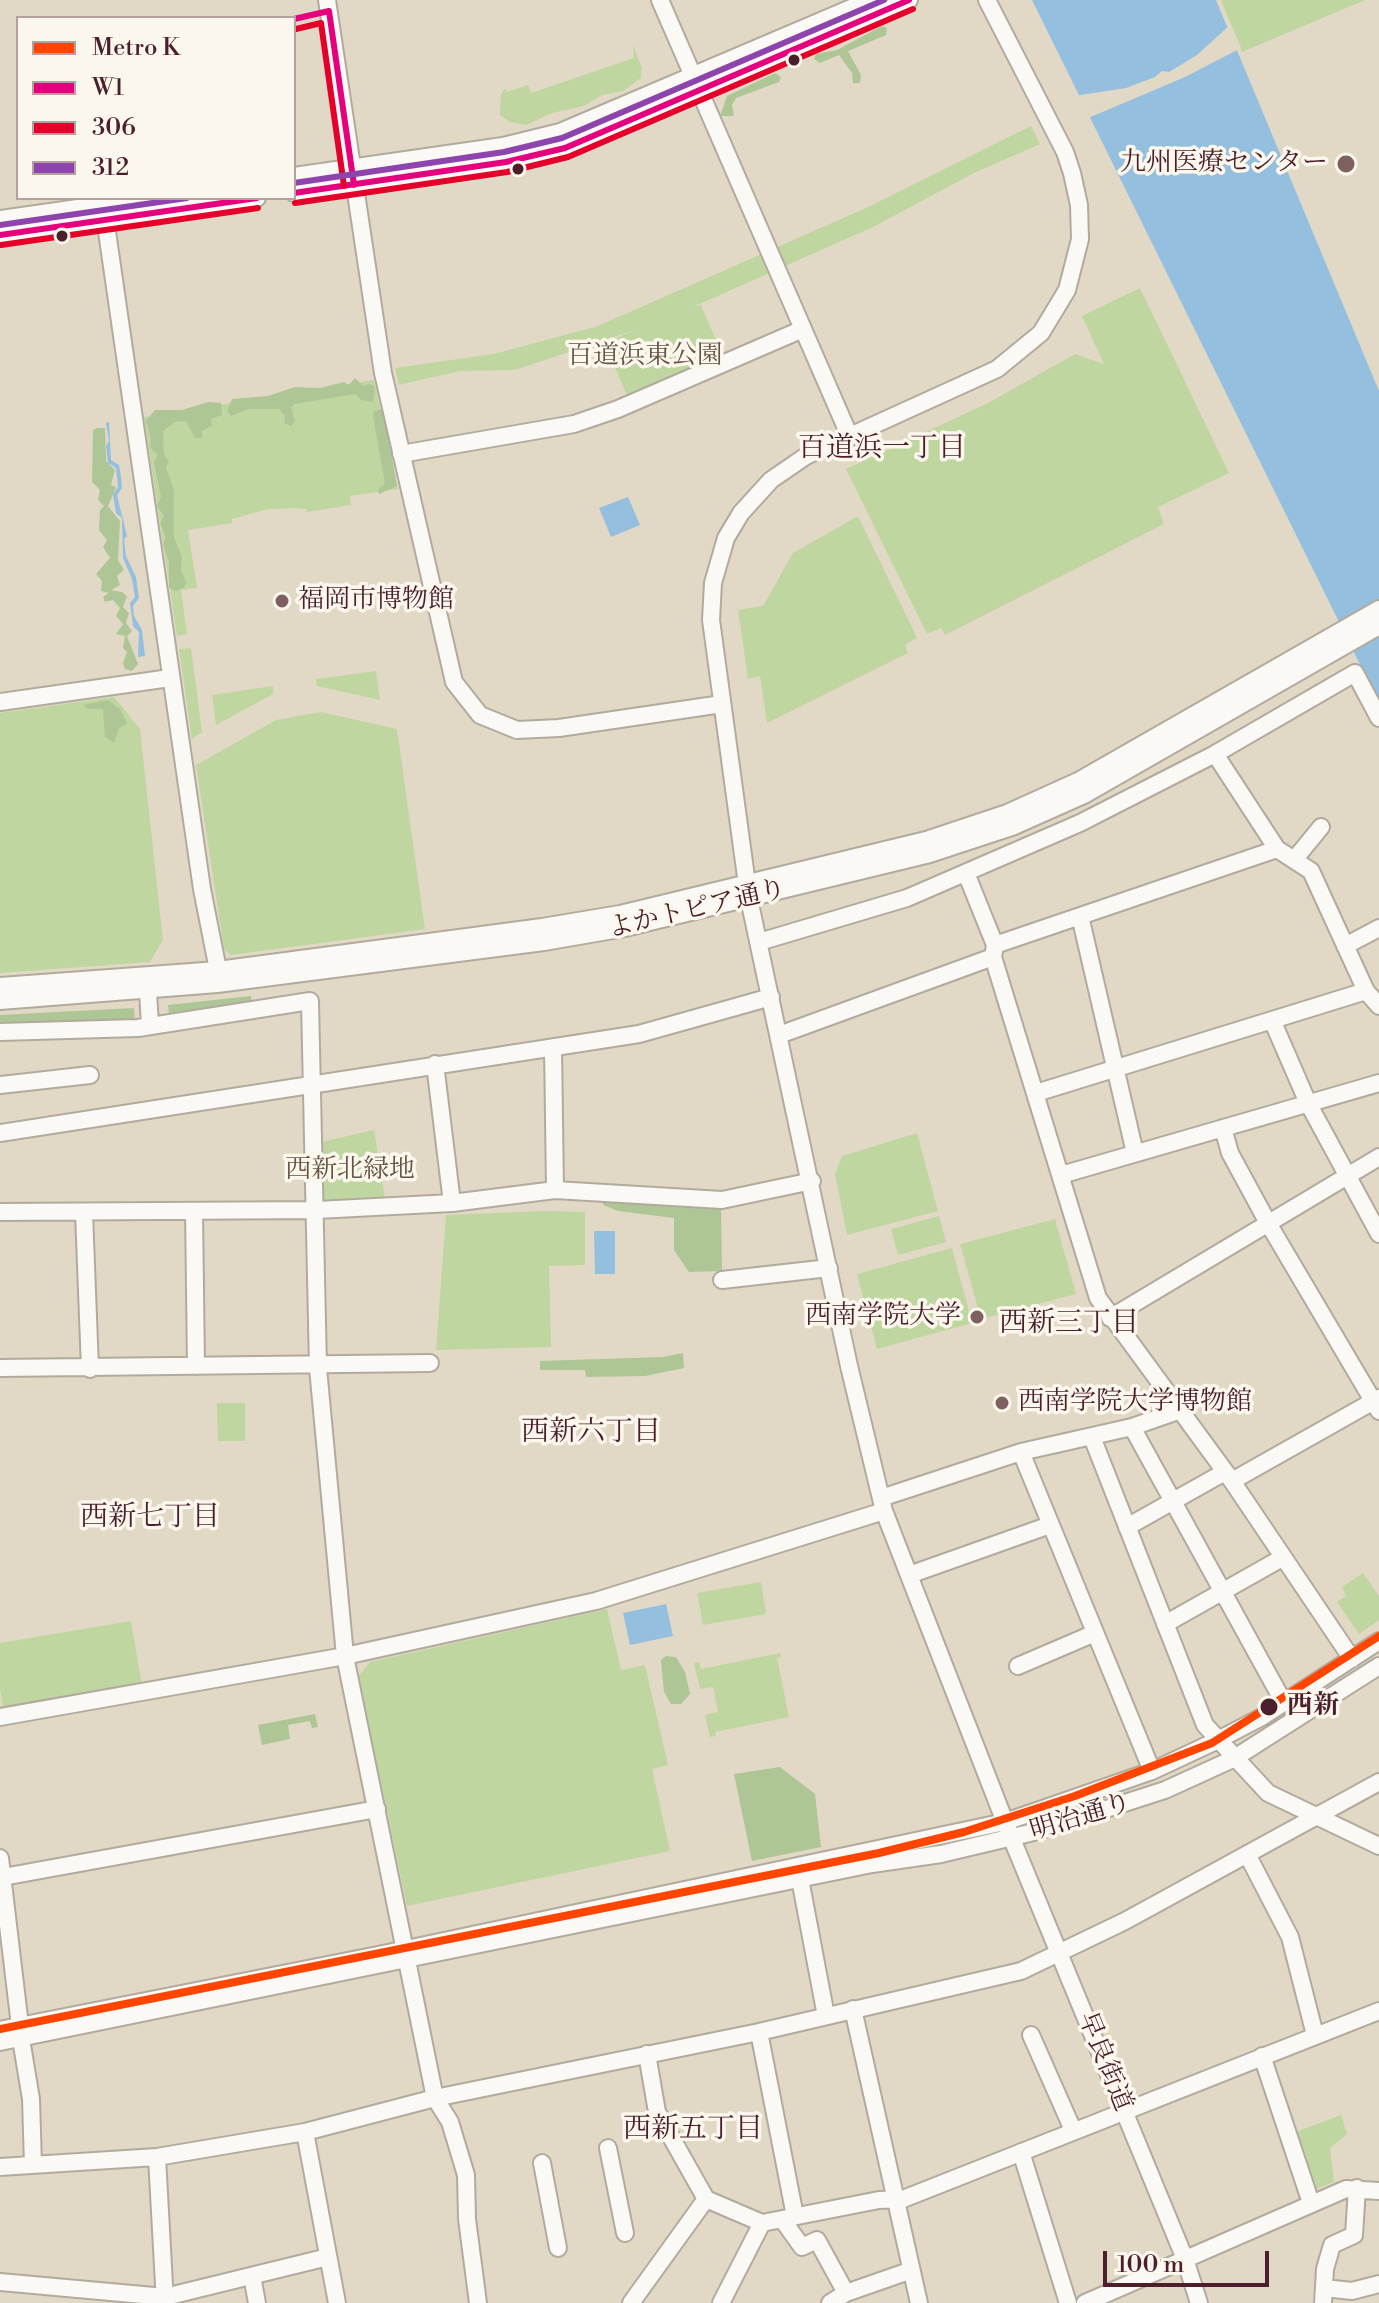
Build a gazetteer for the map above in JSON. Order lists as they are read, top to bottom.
{
  "streets": {
    "street": ["よかトピア通り", "明治通り", "早良街道"]
  },
  "crossings": [
    ["よかトピア通り", "早良街道"],
    ["明治通り", "早良街道"]
  ],
  "districts": [
    "百道浜一丁目",
    "西新三丁目",
    "西新六丁目",
    "西新七丁目",
    "西新五丁目"
  ],
  "parks": ["百道浜東公園", "西新北緑地"],
  "places": [
    "九州医療センター",
    "福岡市博物館",
    "西南学院大学",
    "西南学院大学博物館",
    "西新"
  ],
  "lines": [
    "transit line W1",
    "transit line 312",
    "transit line 306",
    "metro line K"
  ],
  "legend": [
    "Metro K",
    "W1",
    "306",
    "312"
  ],
  "scale_bar": "100 m"
}
